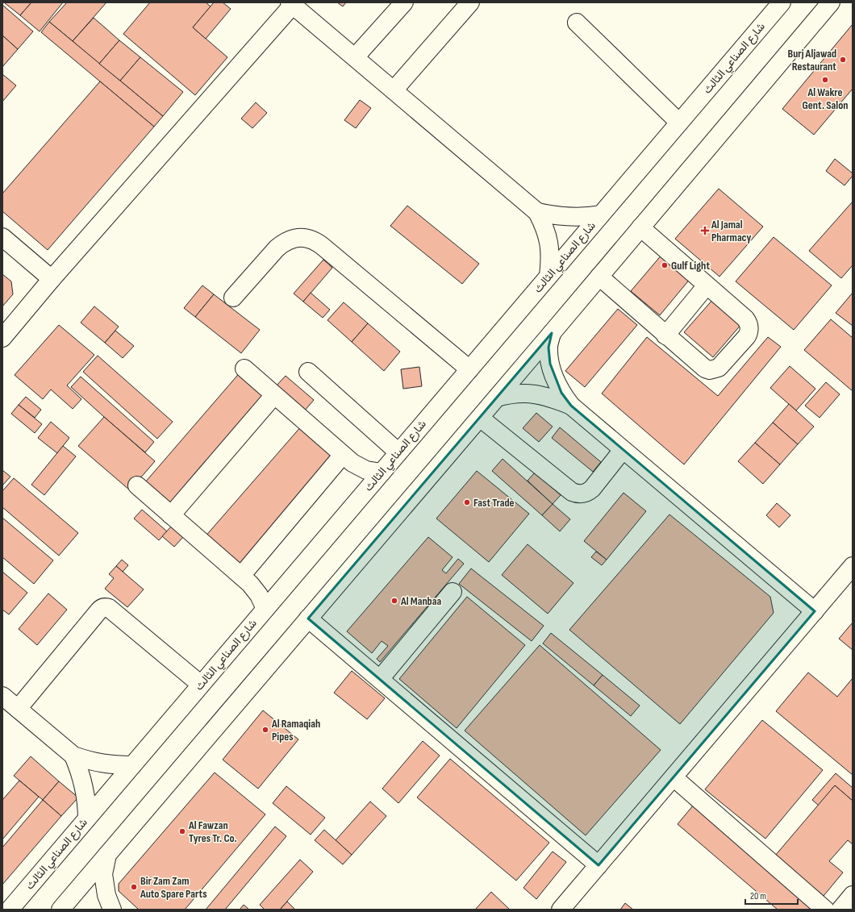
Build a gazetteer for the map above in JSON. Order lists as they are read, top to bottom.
{
  "streets": {
    "street": ["شارع الصناعي الثالث"]
  },
  "places": {
    "other": [
      "Burj Aljawad Restaurant",
      "Al Wakre Gent. Salon",
      "Gulf Light",
      "Fast Trade",
      "Al Manbaa",
      "Al Ramaqiah Pipes",
      "Al Fawzan Tyres Tr. Co.",
      "Bir Zam Zam Auto Spare Parts"
    ],
    "health": ["Al Jamal Pharmacy"]
  },
  "scale_bar": "20 m"
}
